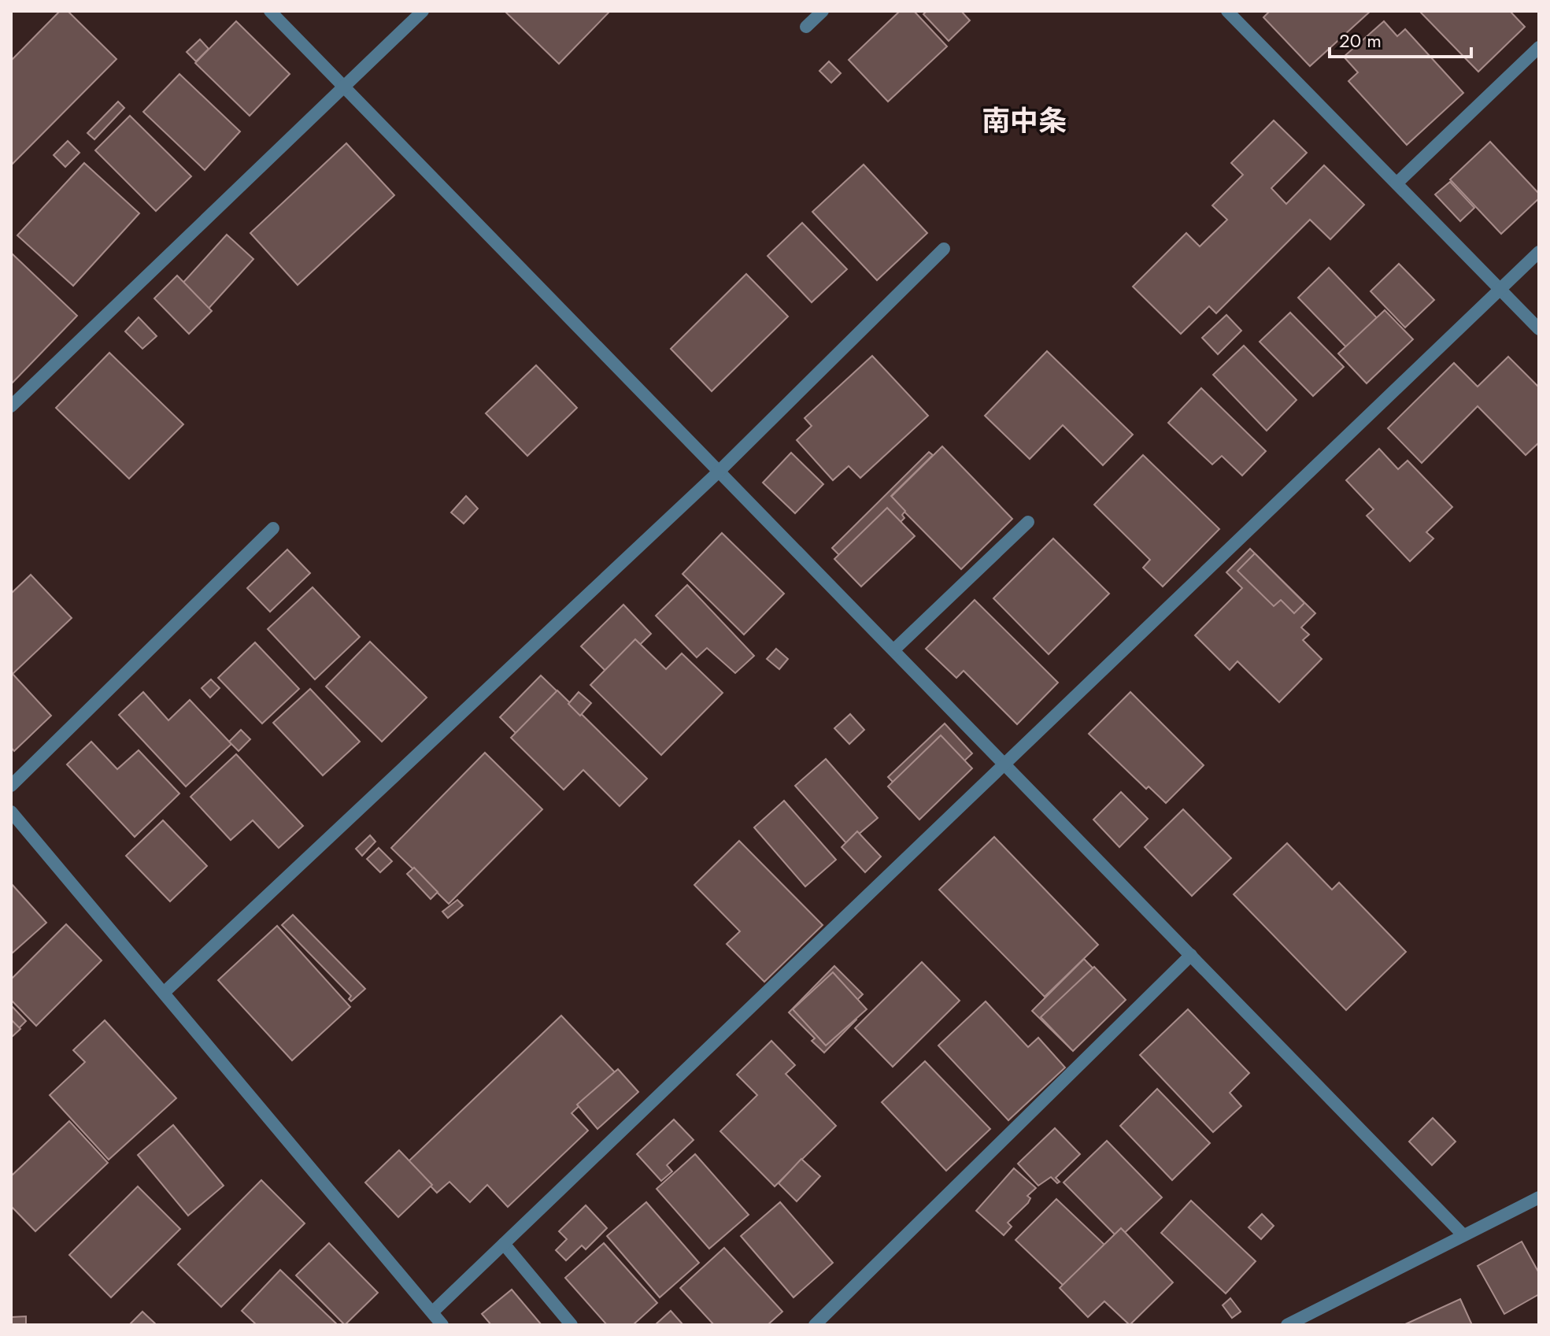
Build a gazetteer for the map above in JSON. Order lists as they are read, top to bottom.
{
  "districts": ["南中条"],
  "scale_bar": "20 m"
}
